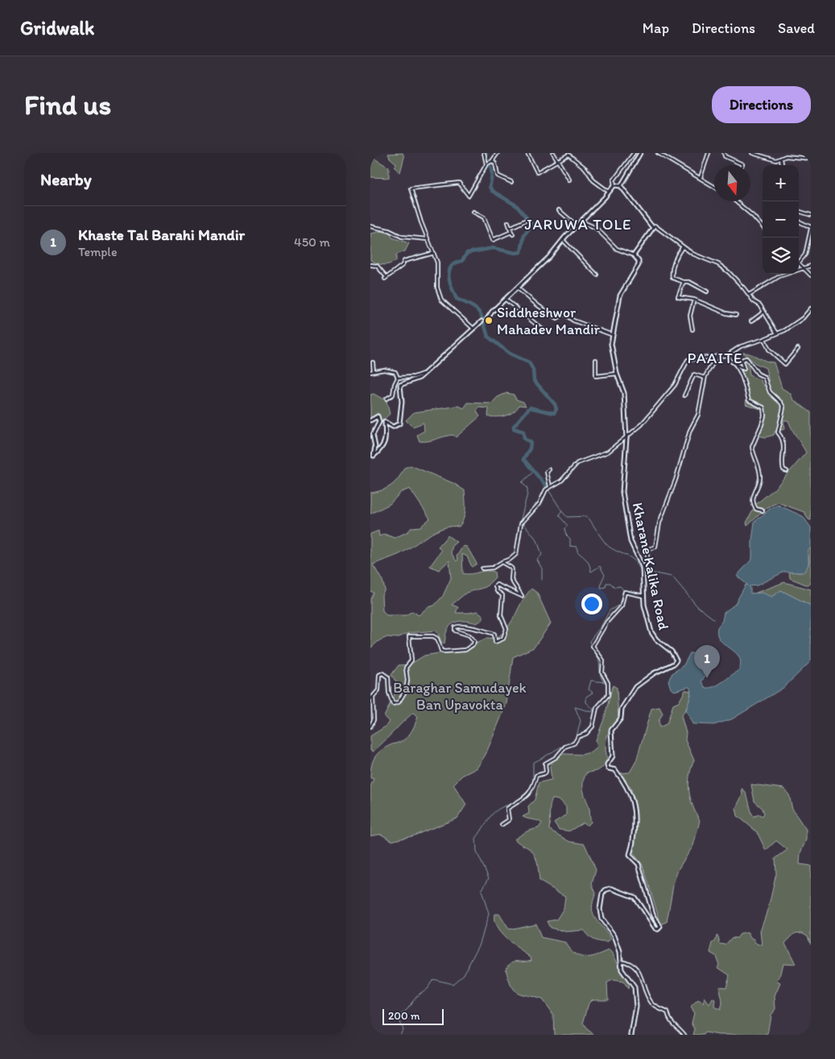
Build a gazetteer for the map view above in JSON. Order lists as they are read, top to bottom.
{
  "streets": {
    "street": ["Kharane Kalika Road"]
  },
  "districts": ["JARUWA TOLE", "PAAITE"],
  "parks": ["Baraghar Samudayek Ban Upavokta"],
  "places": ["Siddheshwor Mahadev Mandir"],
  "scale_bar": "200 m",
  "north": "bottom",
  "page": {
    "header": "Gridwalk",
    "nav": ["Map", "Directions", "Saved"],
    "buttons": "Directions",
    "title": "Find us",
    "heading": "Nearby",
    "map_buttons": ["+", "−"],
    "list": [
      {
        "mark": "1",
        "name": "Khaste Tal Barahi Mandir",
        "note": "Temple",
        "value": "450 m"
      }
    ],
    "pins": "1",
    "scale": "200 m"
  }
}
